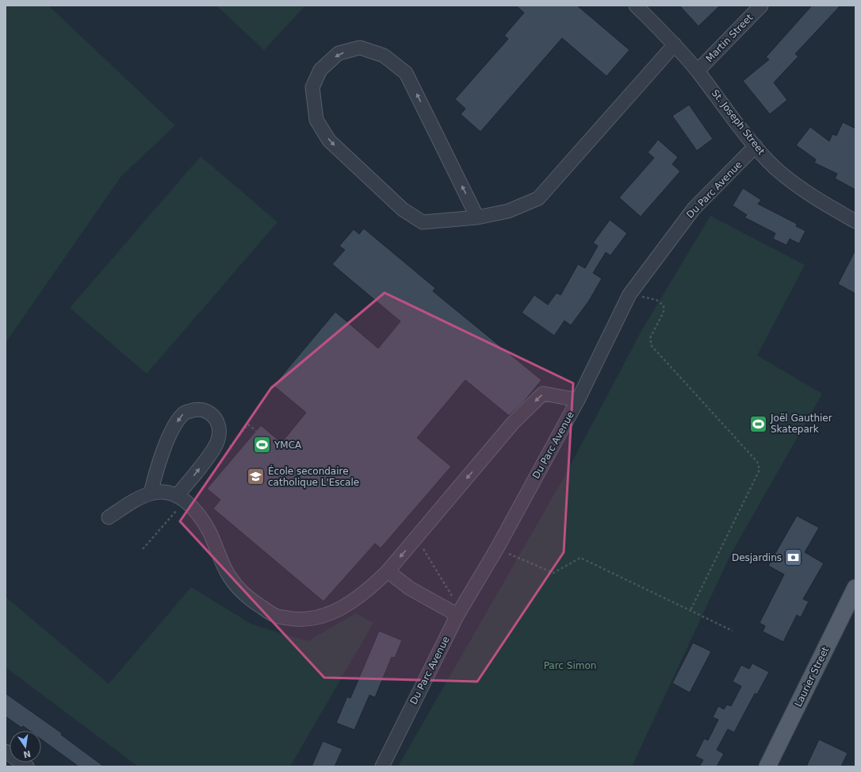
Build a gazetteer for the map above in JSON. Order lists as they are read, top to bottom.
{
  "streets": {
    "main road": ["Laurier Street"],
    "street": ["Martin Street", "St. Joseph Street", "Du Parc Avenue"]
  },
  "crossings": [
    ["Martin Street", "St. Joseph Street"],
    ["St. Joseph Street", "Du Parc Avenue"]
  ],
  "parks": ["Parc Simon"],
  "places": {
    "sports": ["Joël Gauthier Skatepark", "YMCA"],
    "school or university": ["École secondaire catholique L'Escale"],
    "bank": ["Desjardins"]
  },
  "north": "bottom"
}
